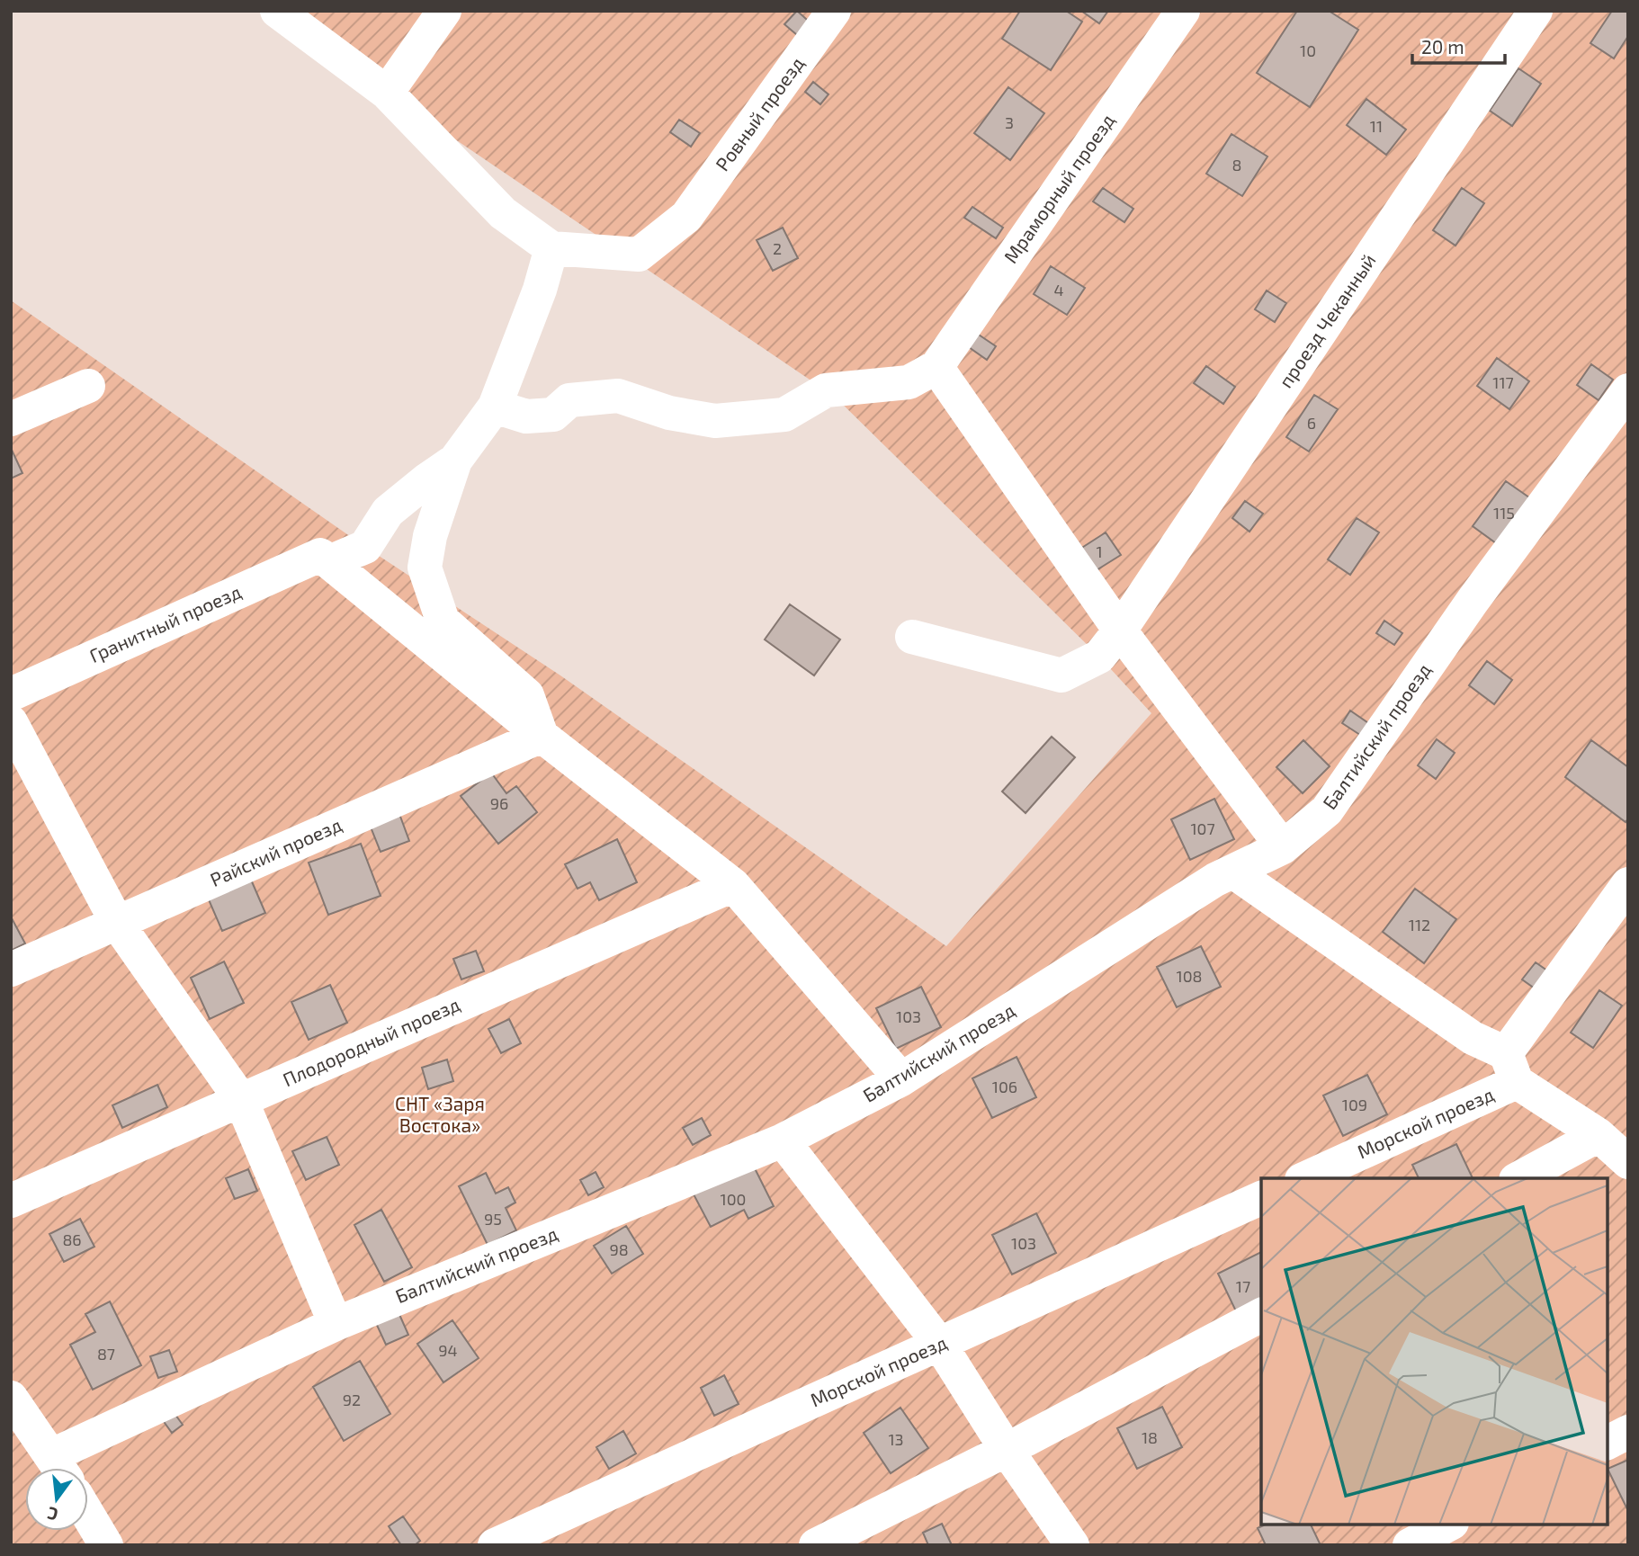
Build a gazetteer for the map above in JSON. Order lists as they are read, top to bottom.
{
  "streets": {
    "street": [
      "Ровный проезд",
      "Мраморный проезд",
      "проезд Чеканный",
      "Гранитный проезд",
      "Балтийский проезд",
      "Райский проезд",
      "Плодородный проезд",
      "Морской проезд"
    ]
  },
  "parks": ["СНТ «Заря Востока»"],
  "house_numbers": [
    "10",
    "3",
    "11",
    "8",
    "2",
    "4",
    "117",
    "6",
    "115",
    "1",
    "96",
    "107",
    "112",
    "108",
    "103",
    "106",
    "109",
    "100",
    "95",
    "86",
    "103",
    "98",
    "17",
    "94",
    "87",
    "92",
    "18",
    "13"
  ],
  "scale_bar": "20 m",
  "north": "bottom"
}
